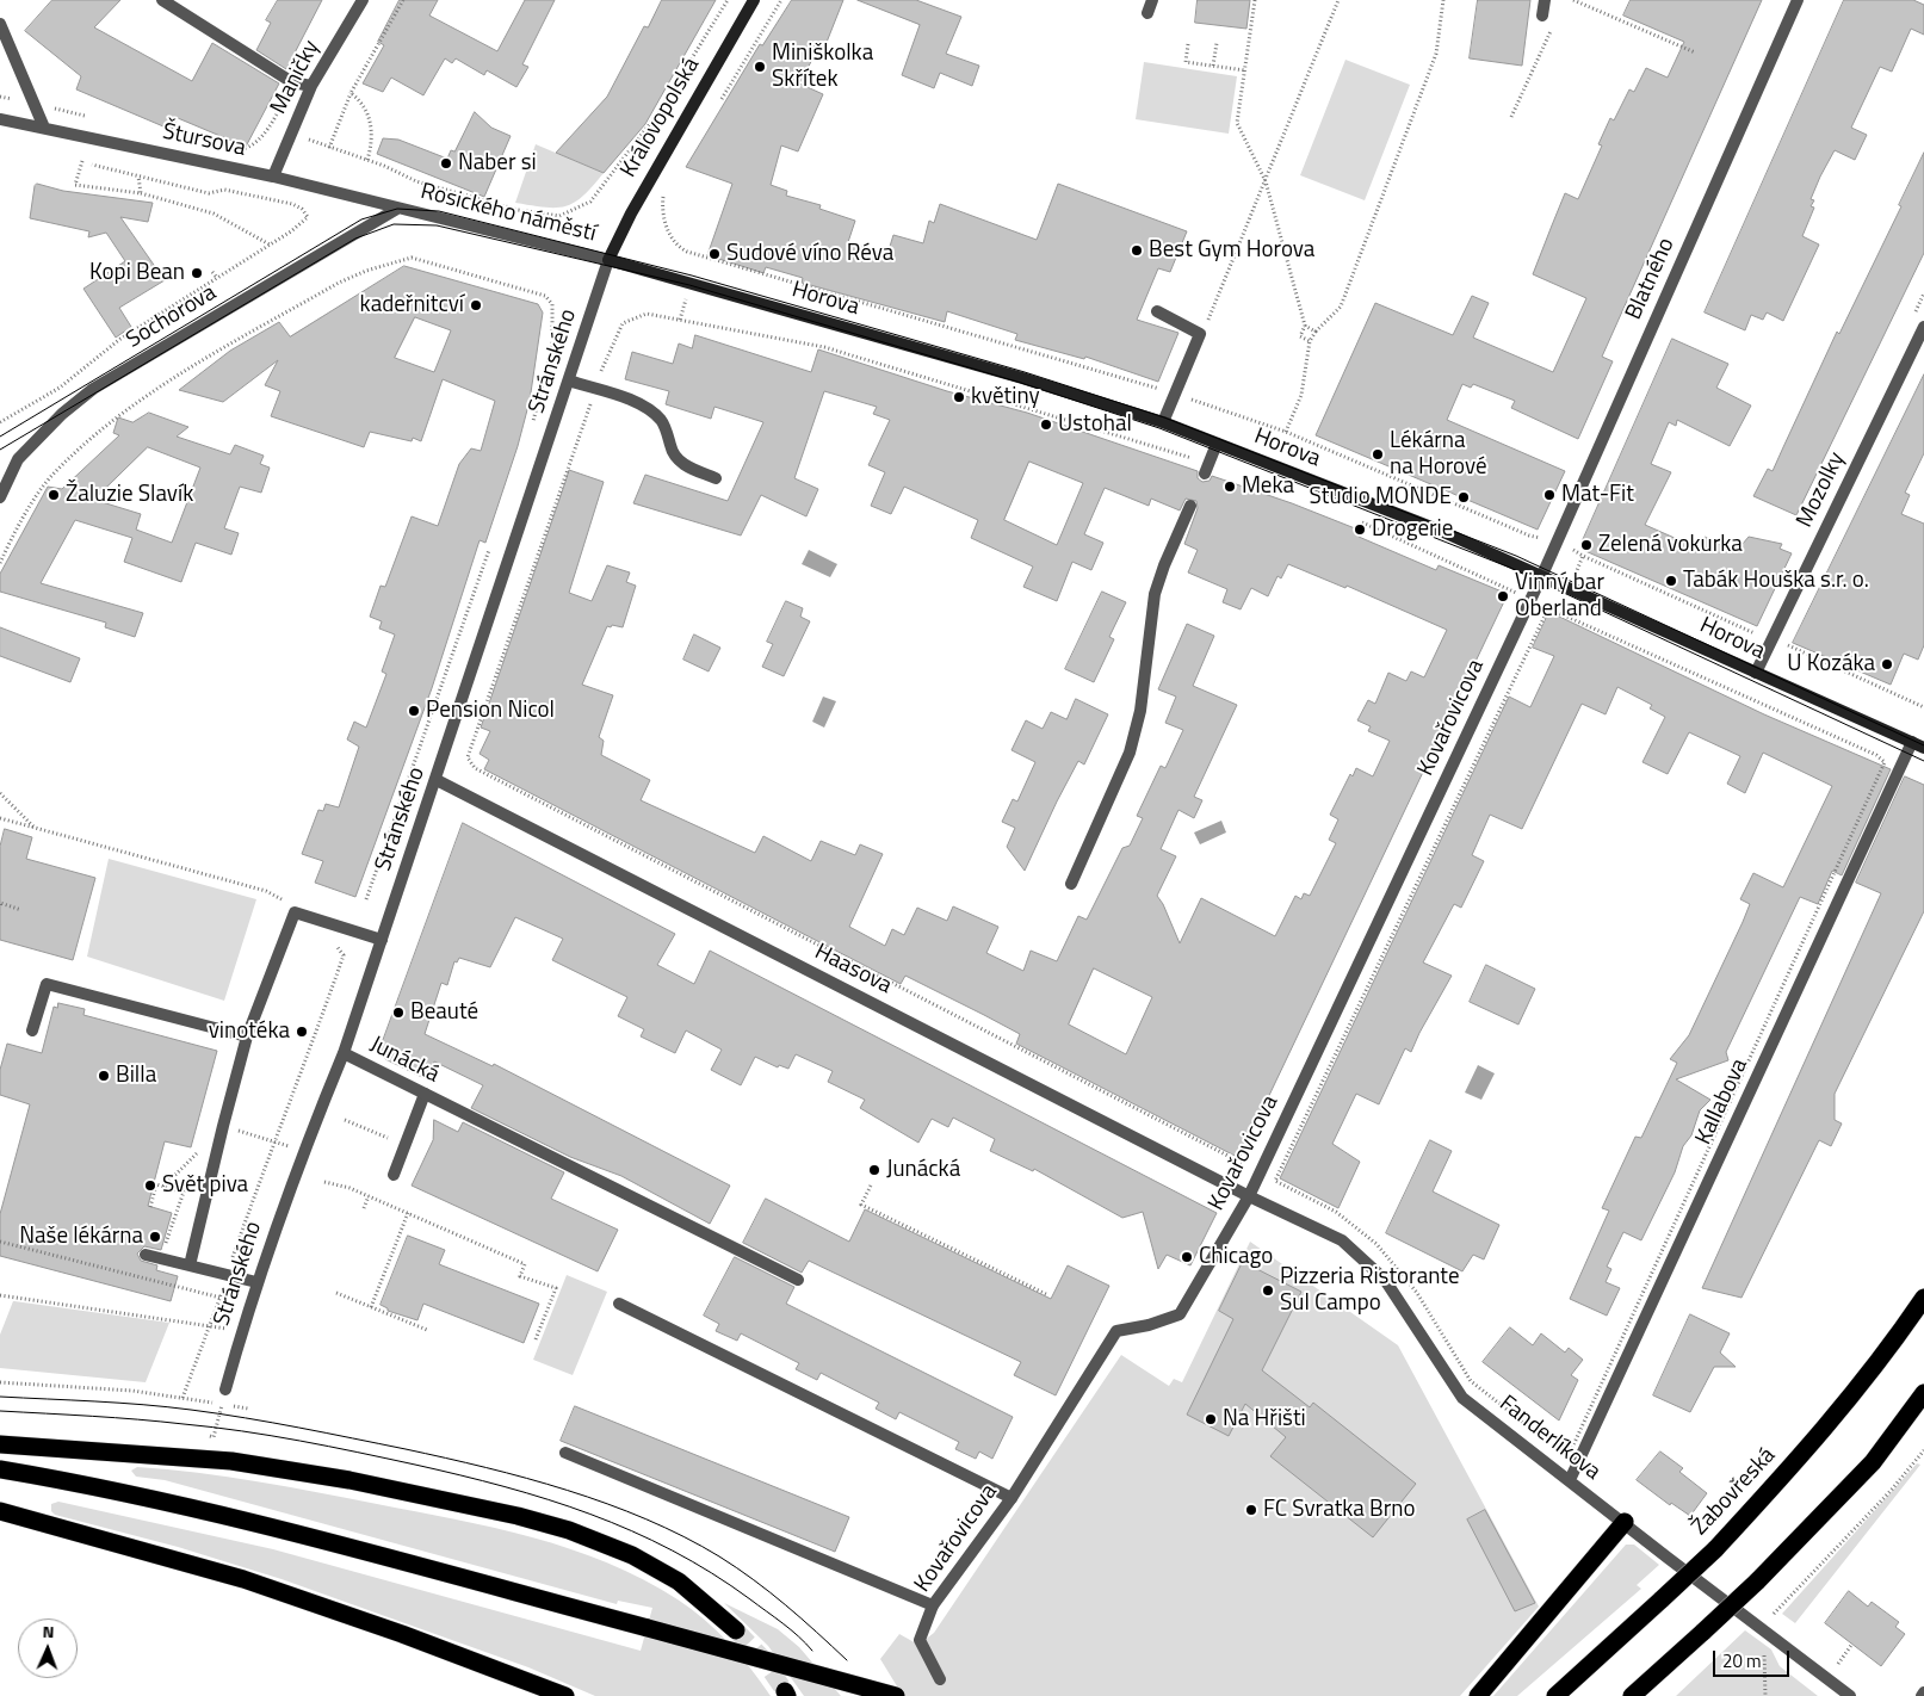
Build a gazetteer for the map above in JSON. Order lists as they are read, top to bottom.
{
  "streets": {
    "highway": ["Žabovřeská"],
    "street": [
      "Maničky",
      "Královopolská",
      "Štursova",
      "Rosického náměstí",
      "Blatného",
      "Horova",
      "Sochorova",
      "Stránského",
      "Mozolky",
      "Kovařovicova",
      "Haasova",
      "Junácká",
      "Kallabova",
      "Fanderlíkova"
    ]
  },
  "crossings": [
    ["Maničky", "Štursova"],
    ["Královopolská", "Rosického náměstí"],
    ["Královopolská", "Horova"],
    ["Královopolská", "Stránského"],
    ["Štursova", "Rosického náměstí"],
    ["Štursova", "Sochorova"],
    ["Rosického náměstí", "Horova"],
    ["Rosického náměstí", "Sochorova"],
    ["Rosického náměstí", "Stránského"],
    ["Blatného", "Horova"],
    ["Blatného", "Kovařovicova"],
    ["Horova", "Stránského"],
    ["Horova", "Mozolky"],
    ["Horova", "Kovařovicova"],
    ["Horova", "Kallabova"],
    ["Stránského", "Haasova"],
    ["Stránského", "Junácká"],
    ["Kovařovicova", "Haasova"],
    ["Kovařovicova", "Fanderlíkova"],
    ["Haasova", "Fanderlíkova"],
    ["Kallabova", "Fanderlíkova"]
  ],
  "places": [
    "Miniškolka Skřítek",
    "Naber si",
    "Best Gym Horova",
    "Sudové víno Réva",
    "Kopi Bean",
    "kadeřnitcví",
    "květiny",
    "Ustohal",
    "Lékárna na Horové",
    "Meka",
    "Žaluzie Slavík",
    "Mat-Fit",
    "Studio MONDE",
    "Drogerie",
    "Zelená vokurka",
    "Tabák Houška s.r. o.",
    "Vinný bar Oberland",
    "U Kozáka",
    "Pension Nicol",
    "Beauté",
    "vinotéka",
    "Billa",
    "Junácká",
    "Svět piva",
    "Naše lékárna",
    "Chicago",
    "Pizzeria Ristorante Sul Campo",
    "Na Hřišti",
    "FC Svratka Brno"
  ],
  "scale_bar": "20 m",
  "north": "top"
}
